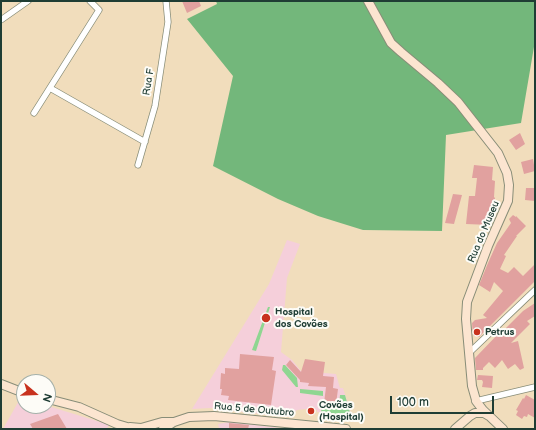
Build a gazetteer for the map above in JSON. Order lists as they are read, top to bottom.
{
  "streets": {
    "street": ["Rua F", "Rua do Museu", "Rua 5 de Outubro"]
  },
  "places": ["Hospital dos Covões", "Petrus", "Covões (Hospital)"],
  "scale_bar": "100 m",
  "north": "right"
}
